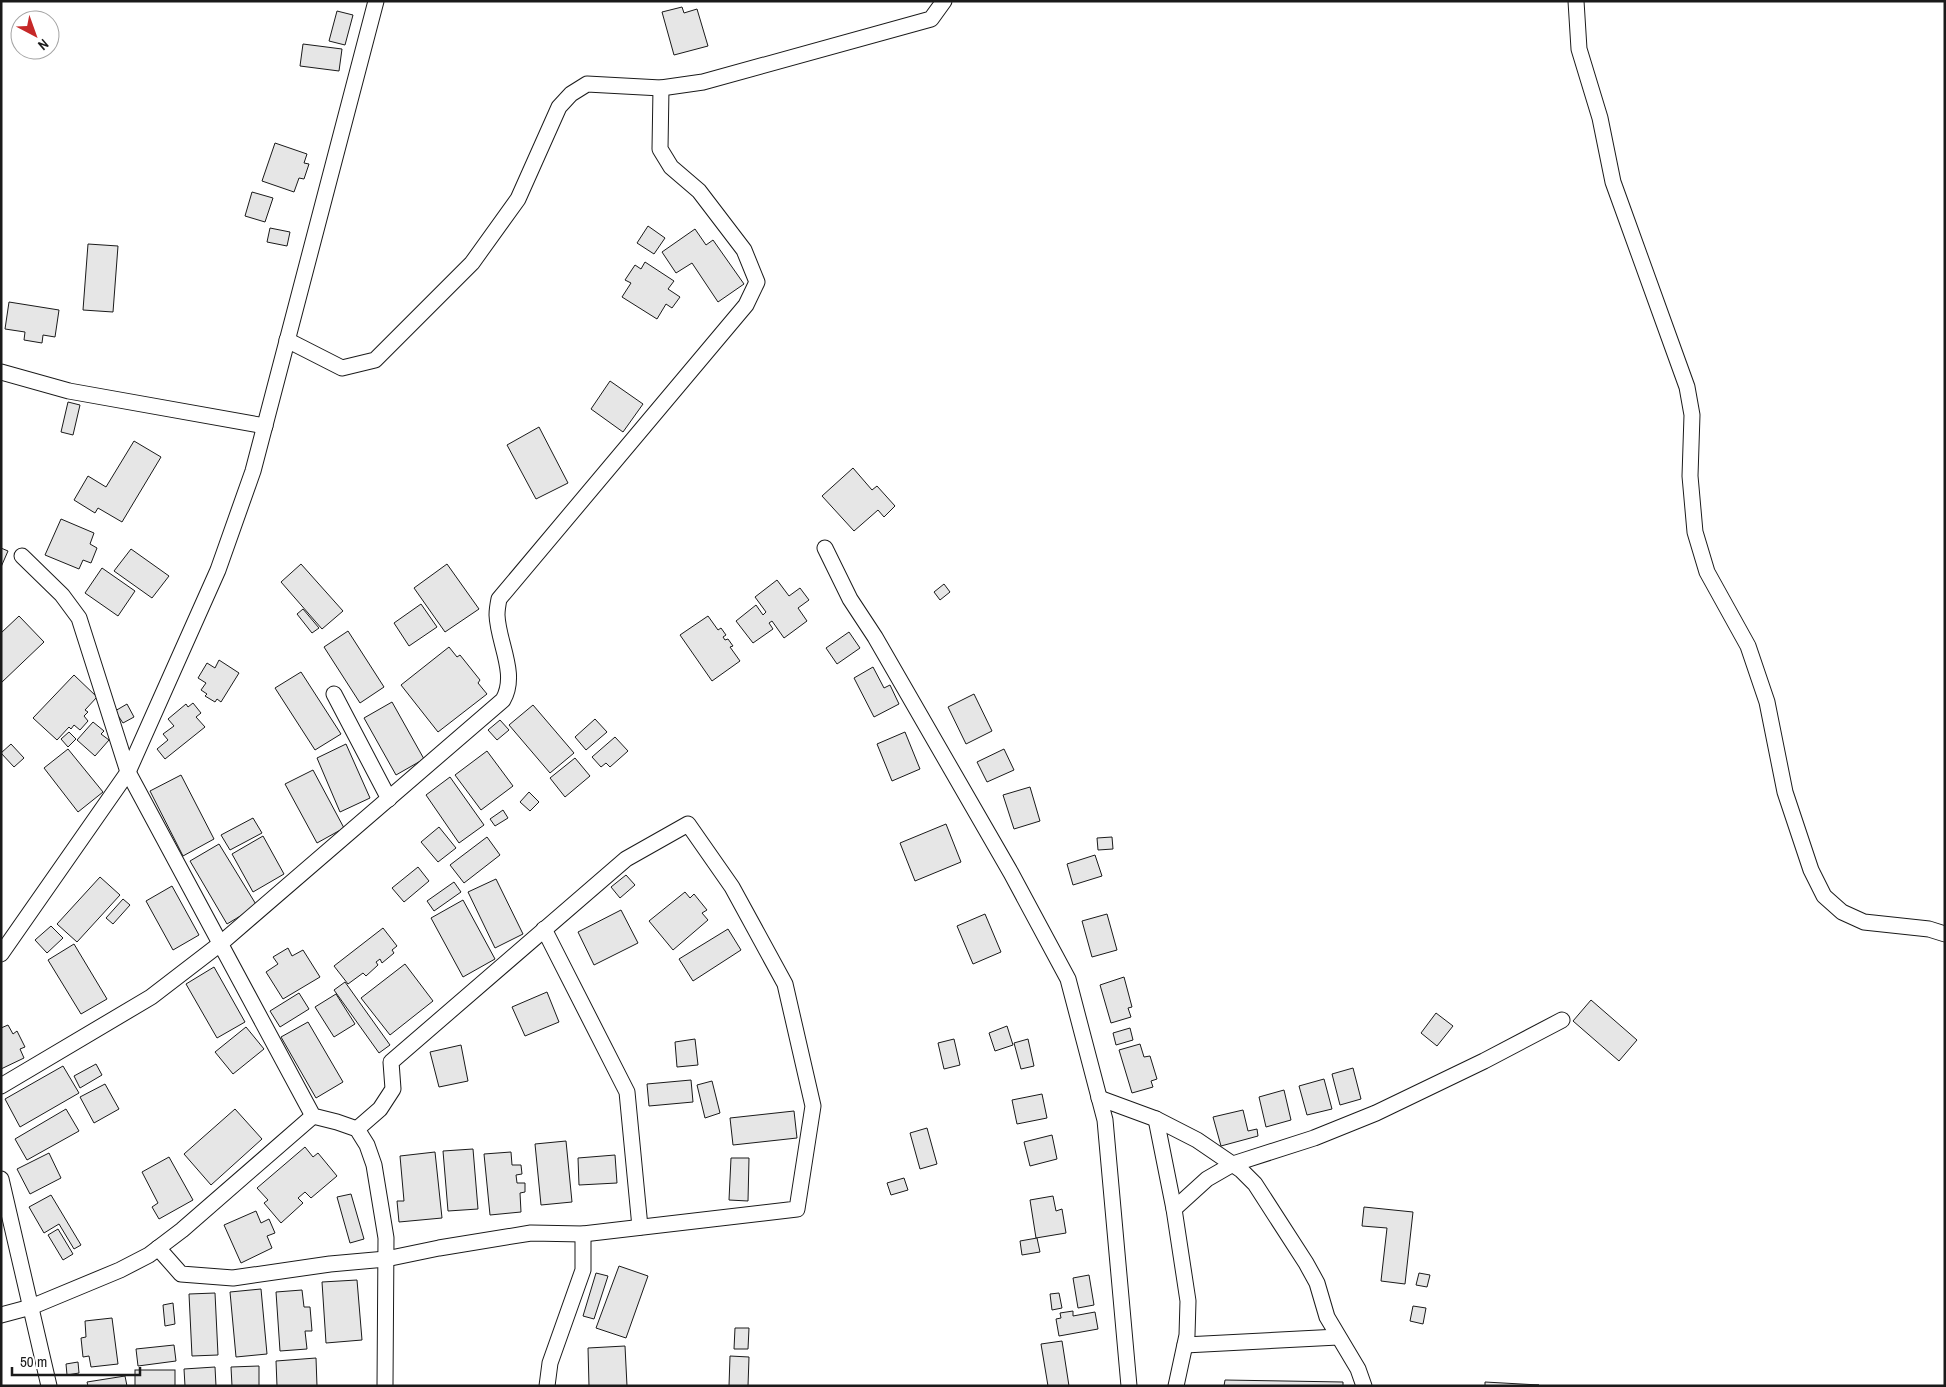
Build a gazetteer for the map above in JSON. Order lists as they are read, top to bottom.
{
  "scale_bar": "50 m",
  "north": "bottom right"
}
